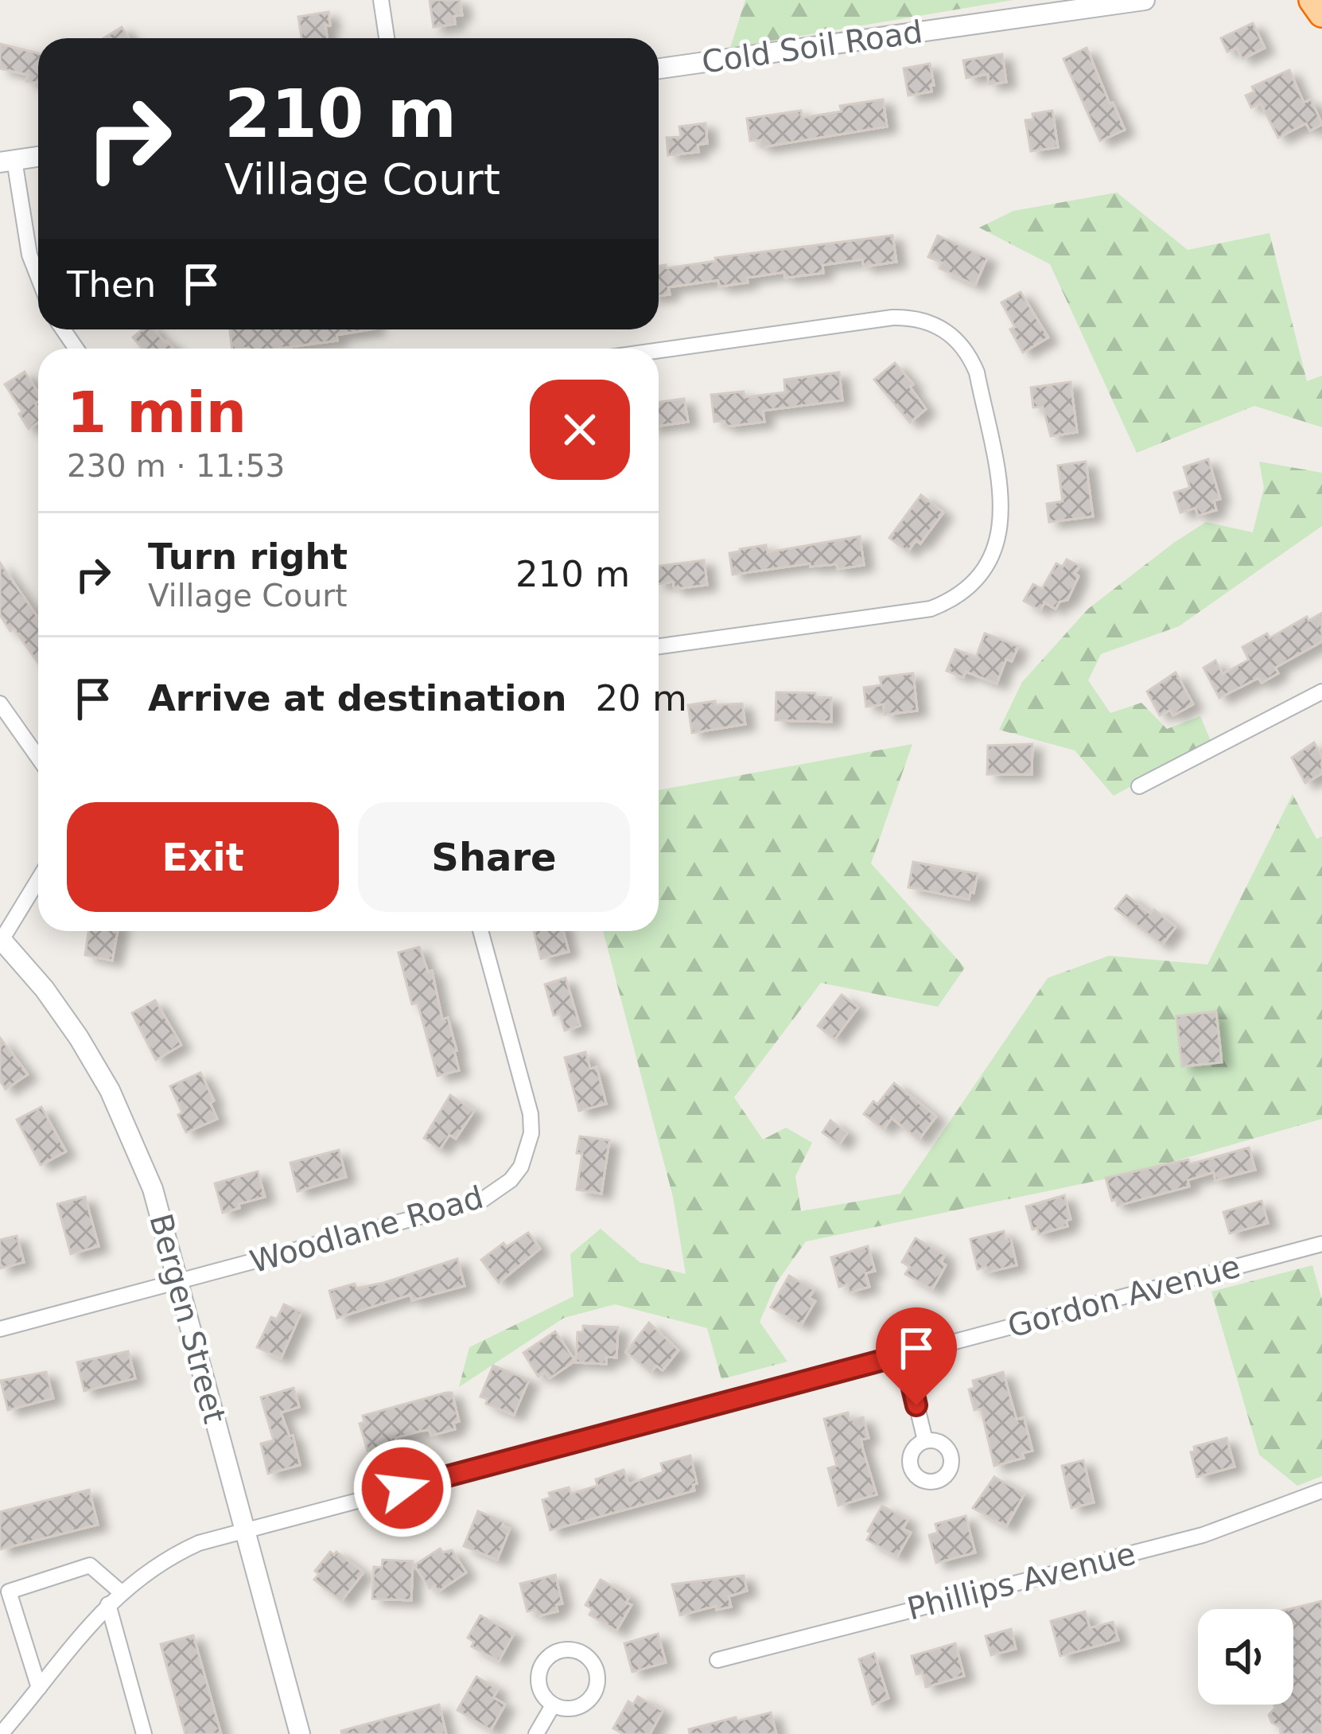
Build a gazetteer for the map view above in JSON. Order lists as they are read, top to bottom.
{
  "streets": {
    "street": [
      "Cold Soil Road",
      "Woodlane Road",
      "Gordon Avenue",
      "Bergen Street",
      "Phillips Avenue"
    ]
  },
  "crossings": [
    ["Woodlane Road", "Bergen Street"],
    ["Gordon Avenue", "Bergen Street"]
  ],
  "page": {
    "turn": ["210 m", "Village Court"],
    "then": "Then",
    "heading": ["1 min", "230 m · 11:53"],
    "list": [
      {
        "name": "Turn right",
        "note": "Village Court",
        "value": "210 m"
      },
      {
        "name": "Arrive at destination",
        "value": "20 m"
      }
    ],
    "buttons": ["Exit", "Share"]
  }
}
